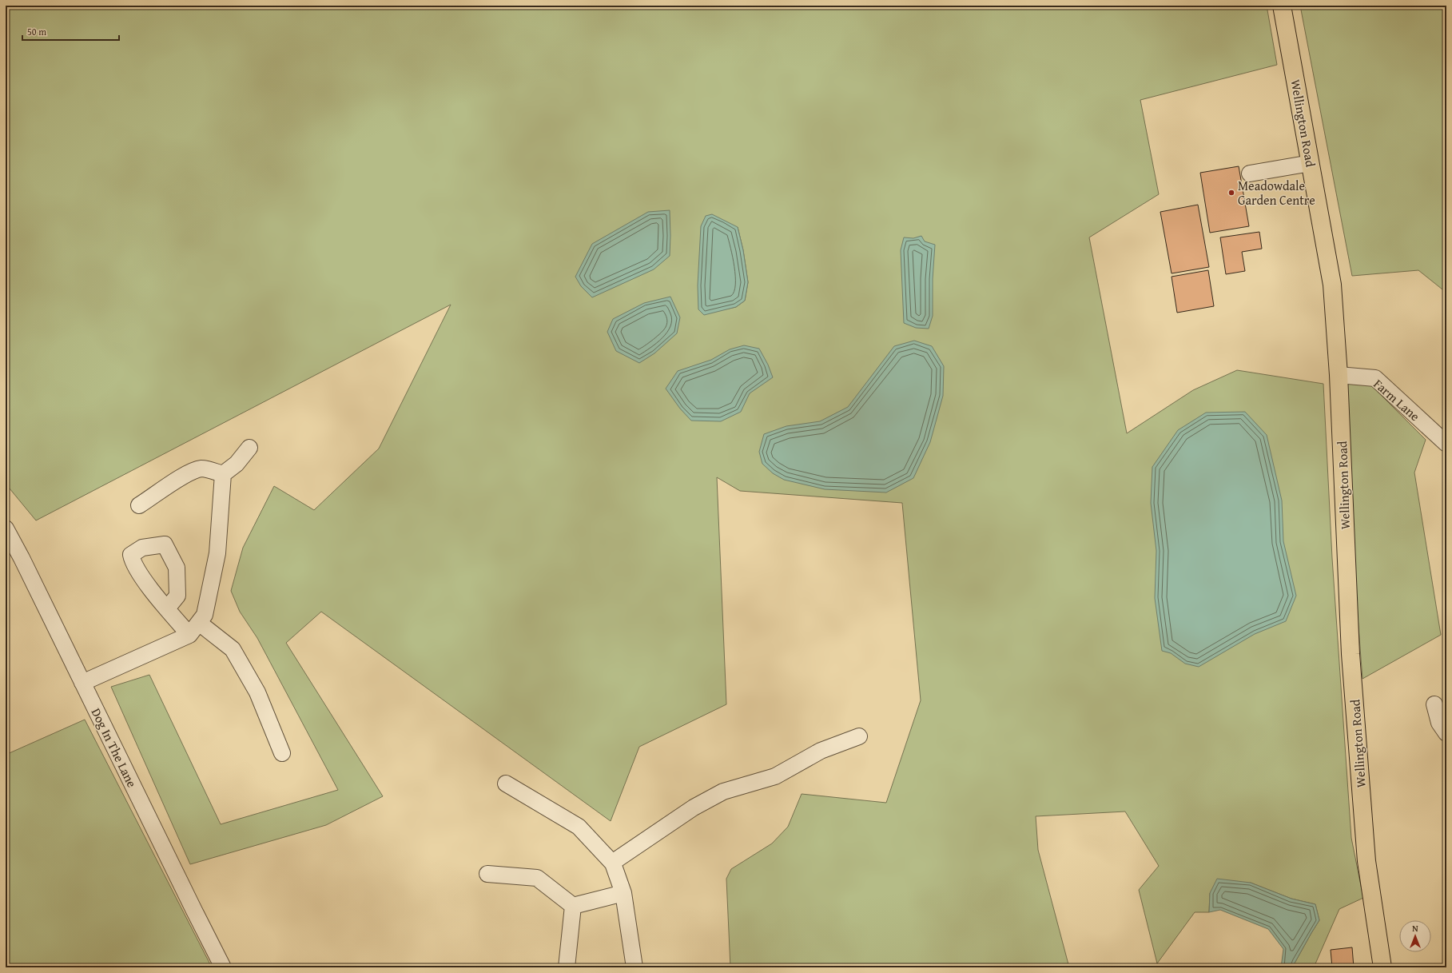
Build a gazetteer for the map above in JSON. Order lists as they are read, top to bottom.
{
  "streets": {
    "main road": ["Wellington Road"],
    "street": ["Farm Lane", "Dog In The Lane"]
  },
  "crossings": [
    ["Wellington Road", "Farm Lane"]
  ],
  "places": ["Meadowdale Garden Centre"],
  "scale_bar": "50 m",
  "north": "top"
}
